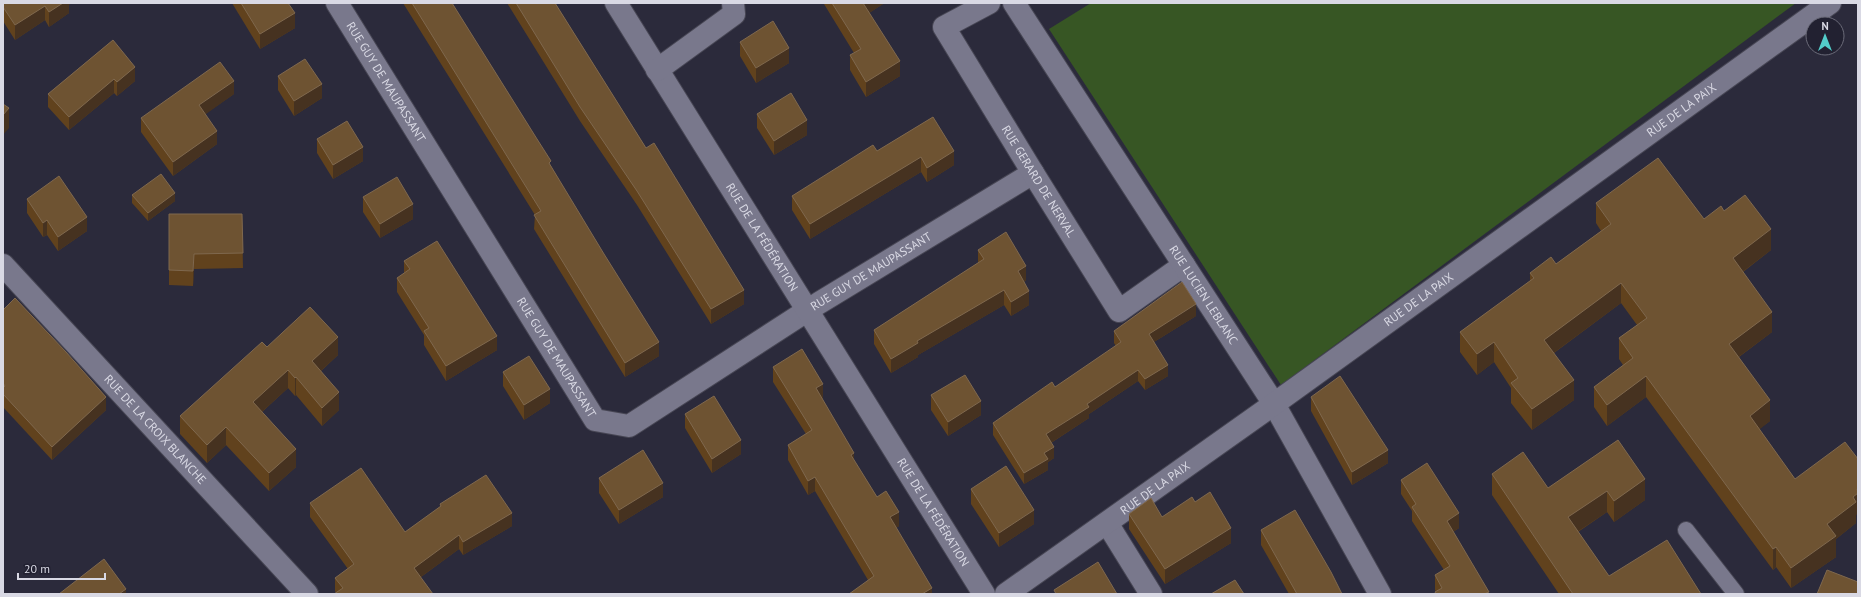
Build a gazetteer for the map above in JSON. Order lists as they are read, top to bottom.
{
  "streets": {
    "street": [
      "RUE GUY DE MAUPASSANT",
      "RUE DE LA PAIX",
      "RUE GERARD DE NERVAL",
      "RUE DE LA FÉDÉRATION",
      "RUE LUCIEN LEBLANC",
      "RUE DE LA CROIX BLANCHE"
    ]
  },
  "crossings": [
    ["RUE GUY DE MAUPASSANT", "RUE GERARD DE NERVAL"],
    ["RUE GUY DE MAUPASSANT", "RUE DE LA FÉDÉRATION"],
    ["RUE DE LA PAIX", "RUE LUCIEN LEBLANC"],
    ["RUE GERARD DE NERVAL", "RUE LUCIEN LEBLANC"]
  ],
  "scale_bar": "20 m",
  "north": "top"
}
